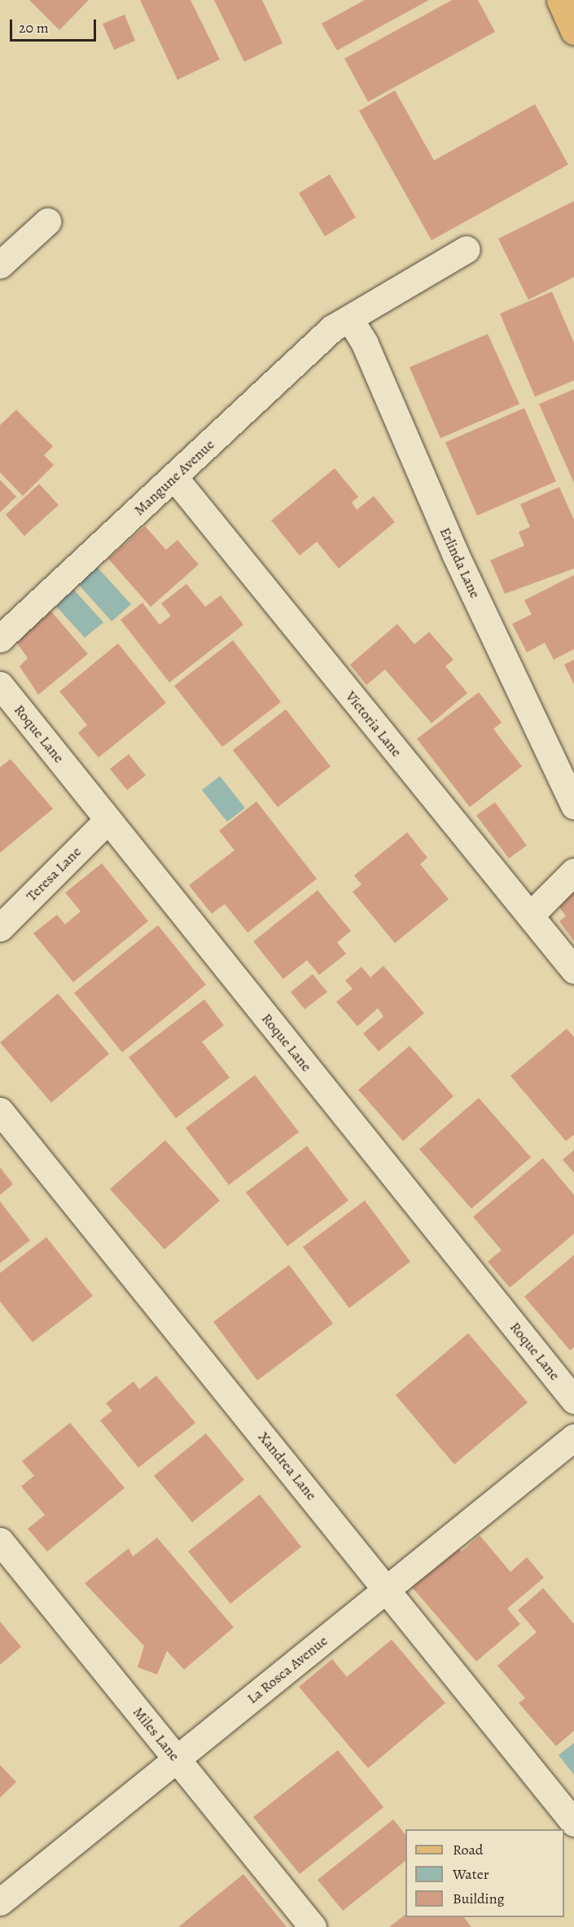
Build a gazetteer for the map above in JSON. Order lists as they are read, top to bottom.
{
  "streets": {
    "street": [
      "Mangune Avenue",
      "Erlinda Lane",
      "Victoria Lane",
      "Roque Lane",
      "Teresa Lane",
      "Xandrea Lane",
      "La Rosca Avenue",
      "Miles Lane"
    ]
  },
  "crossings": [
    ["Mangune Avenue", "Erlinda Lane"],
    ["Mangune Avenue", "Victoria Lane"],
    ["Roque Lane", "Teresa Lane"],
    ["Xandrea Lane", "La Rosca Avenue"],
    ["La Rosca Avenue", "Miles Lane"]
  ],
  "legend": ["Road", "Water", "Building"],
  "scale_bar": "20 m"
}
